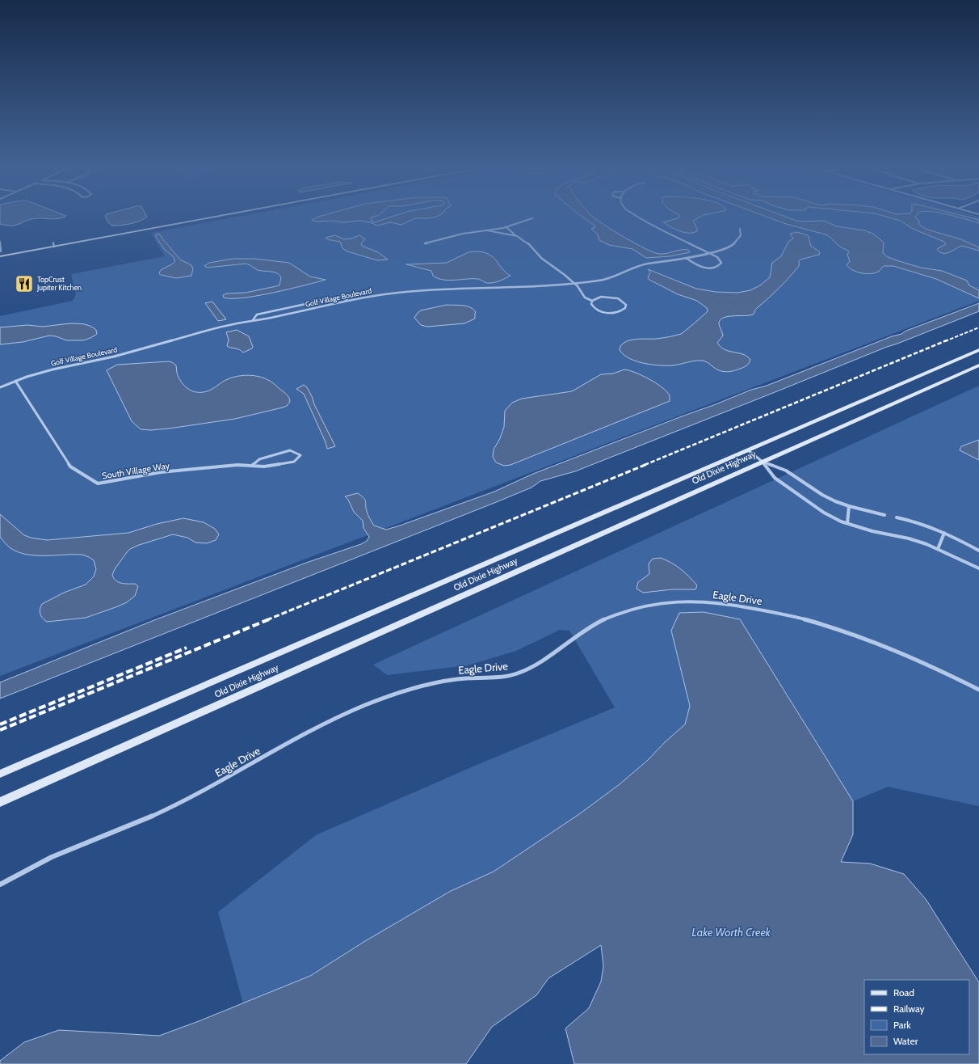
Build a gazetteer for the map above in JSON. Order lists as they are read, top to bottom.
{
  "streets": {
    "main road": ["Old Dixie Highway"],
    "street": ["Golf Village Boulevard", "South Village Way", "Eagle Drive"]
  },
  "crossings": [
    ["Golf Village Boulevard", "South Village Way"]
  ],
  "water": ["Lake Worth Creek"],
  "places": {
    "restaurant": ["TopCrust Jupiter Kitchen"]
  },
  "legend": [
    "Road",
    "Railway",
    "Park",
    "Water"
  ]
}
